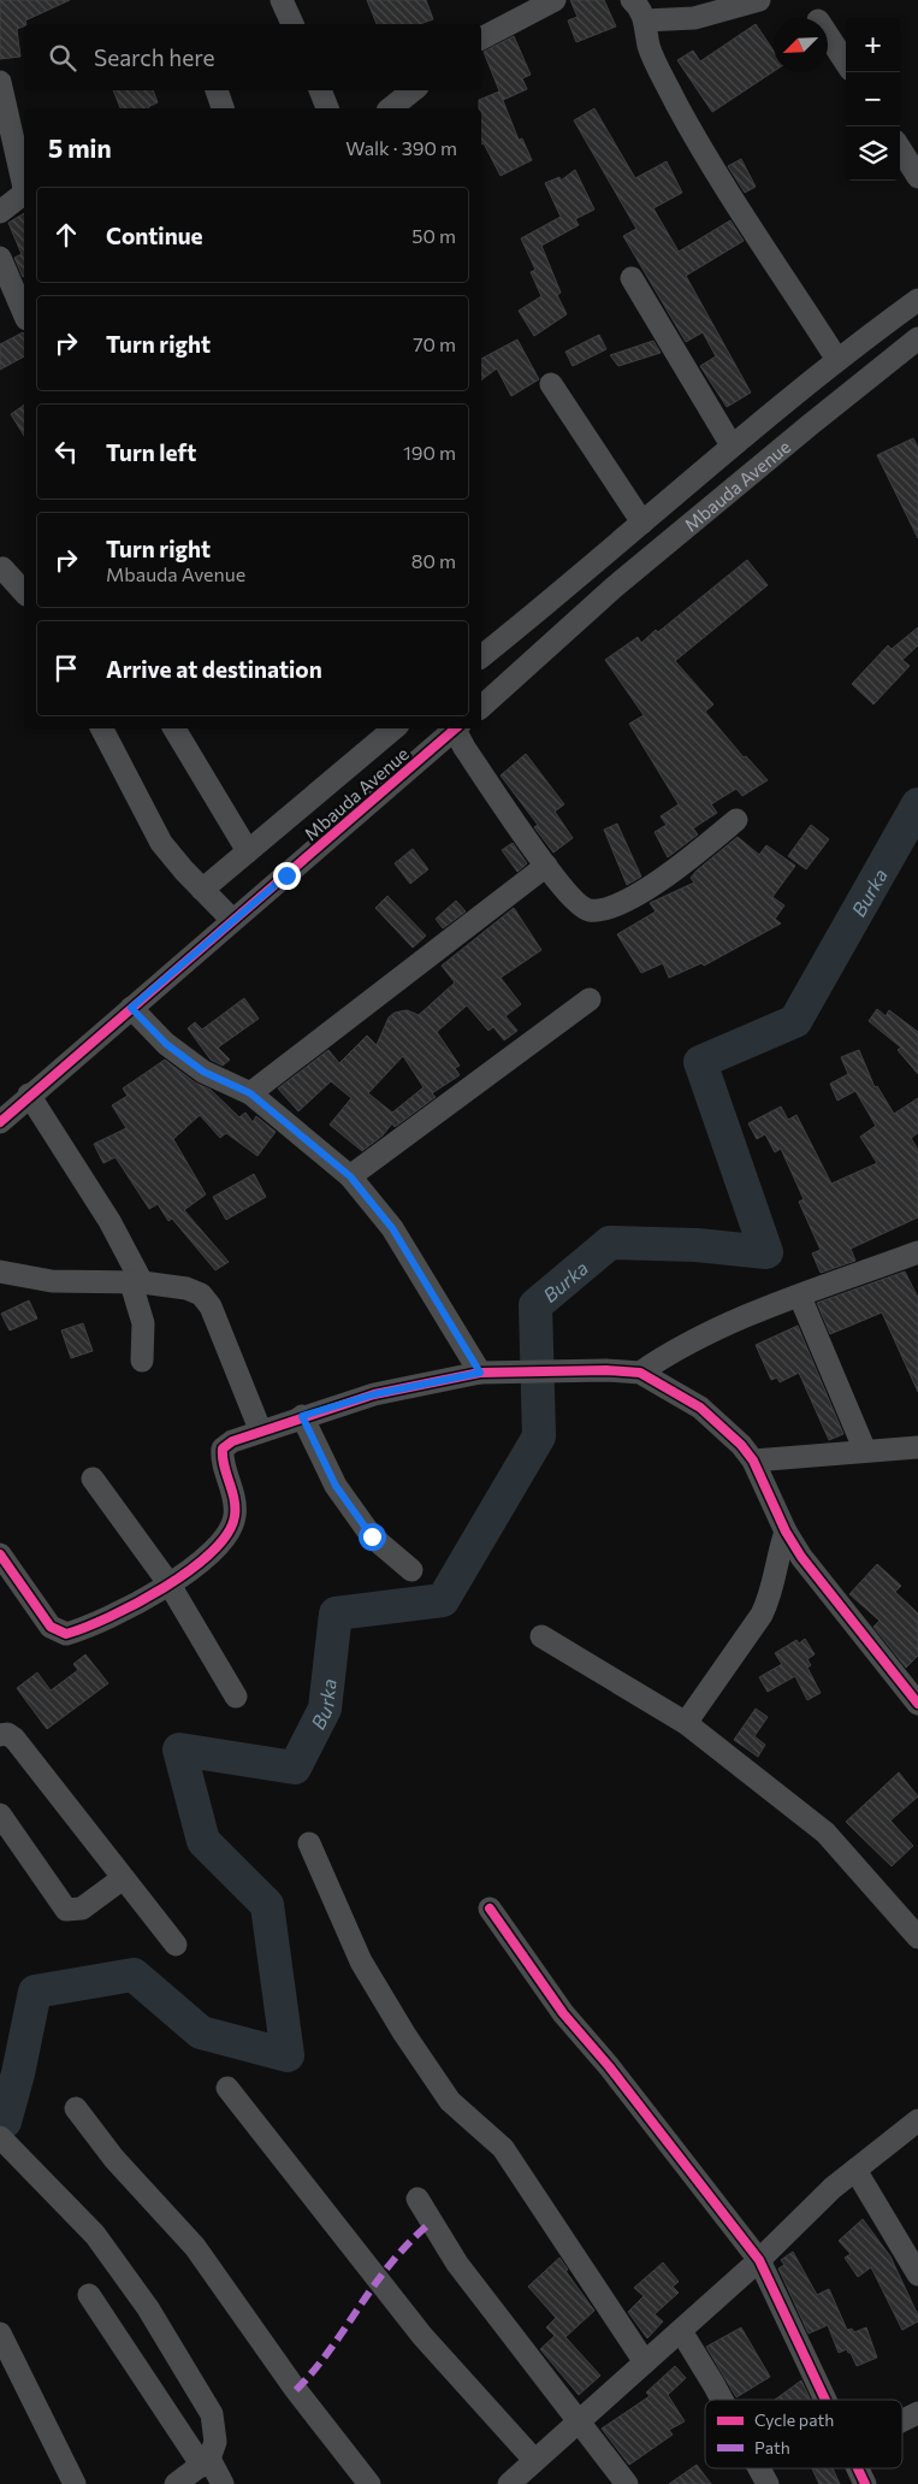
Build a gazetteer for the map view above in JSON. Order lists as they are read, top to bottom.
{
  "streets": {
    "street": ["Mbauda Avenue"]
  },
  "water": ["Burka"],
  "legend": ["Cycle path", "Path"],
  "north": "bottom left",
  "page": {
    "map_buttons": ["+", "−"],
    "search": "Search here",
    "heading": ["5 min", "Walk · 390 m"],
    "list": [
      ["Continue", "50 m"],
      ["Turn right", "70 m"],
      ["Turn left", "190 m"],
      ["Turn right", "Mbauda Avenue", "80 m"],
      "Arrive at destination"
    ]
  }
}
